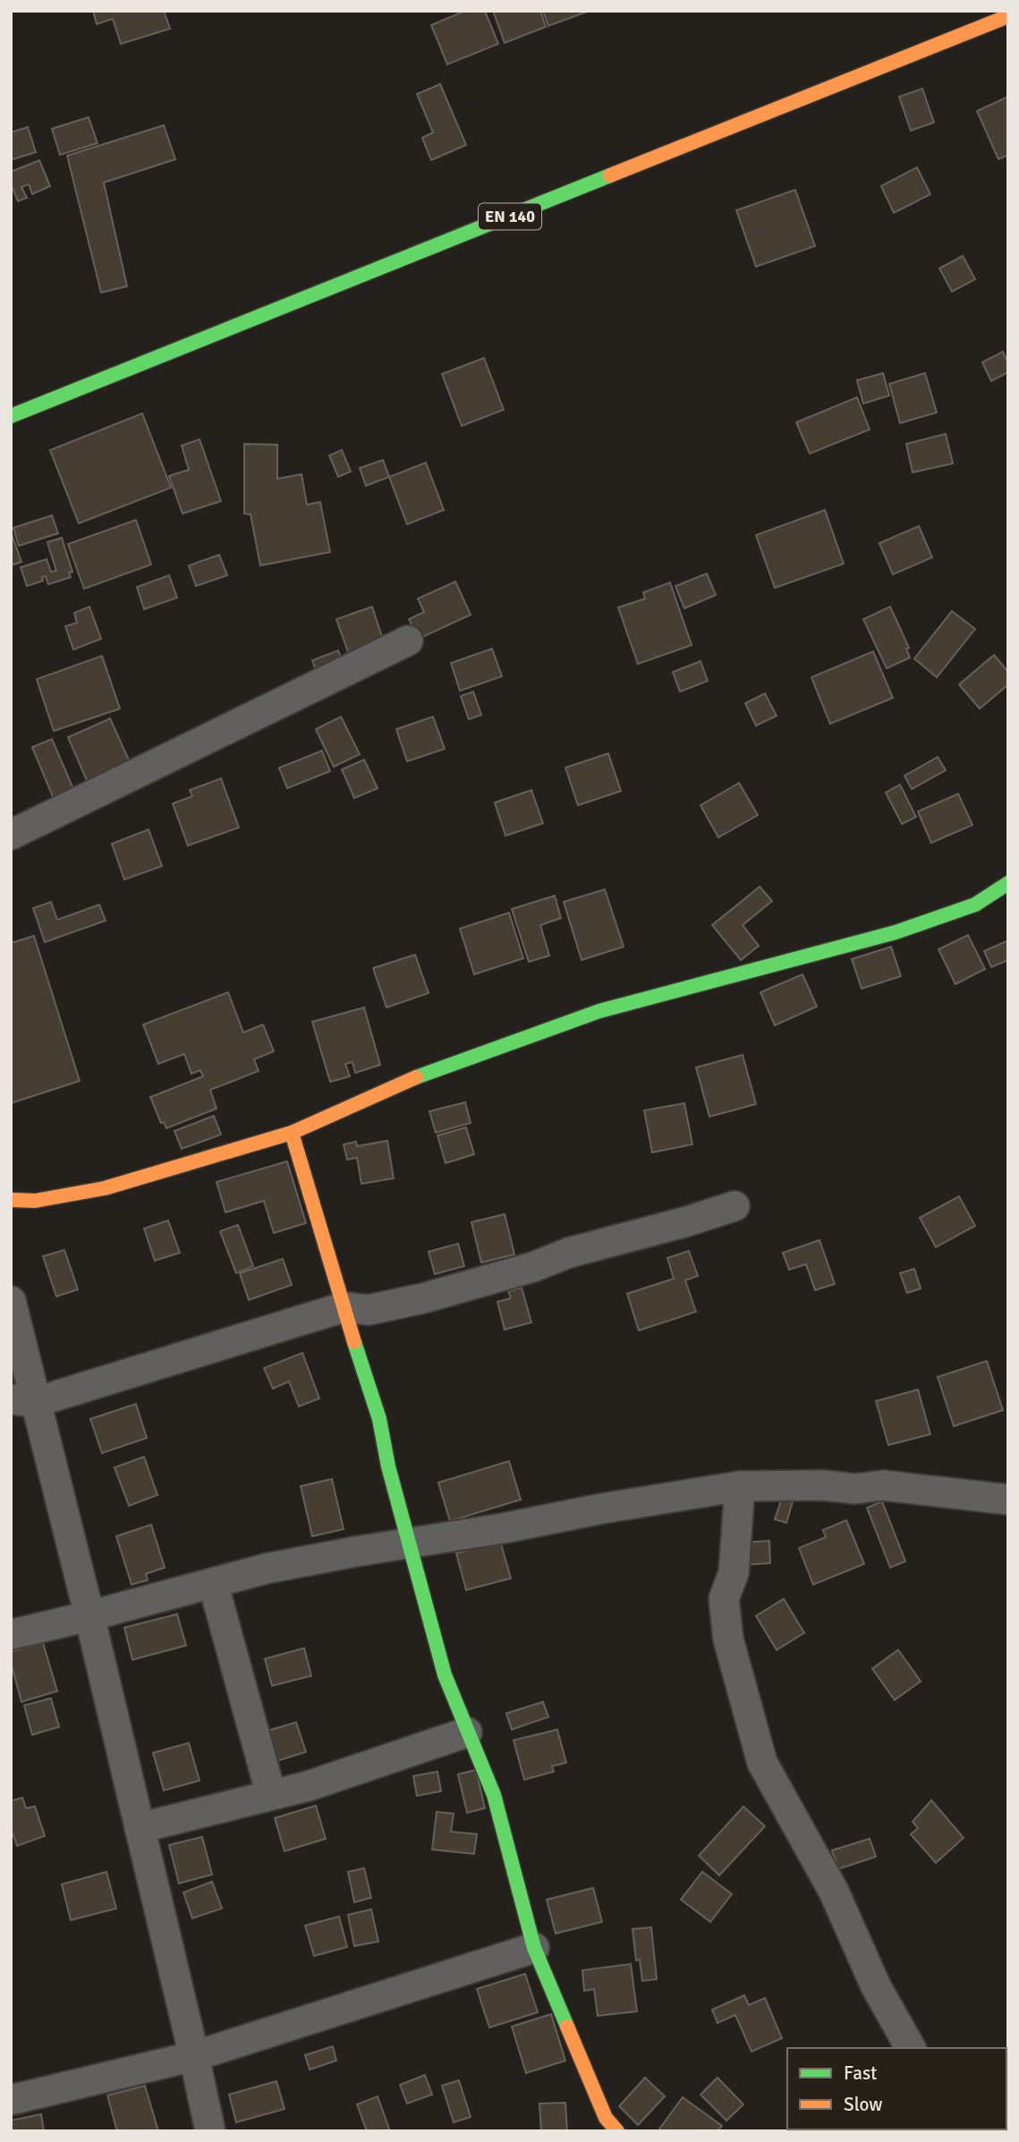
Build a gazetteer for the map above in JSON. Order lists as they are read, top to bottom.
{
  "streets": {
    "street": ["EN 140"]
  },
  "legend": ["Fast", "Slow"]
}
